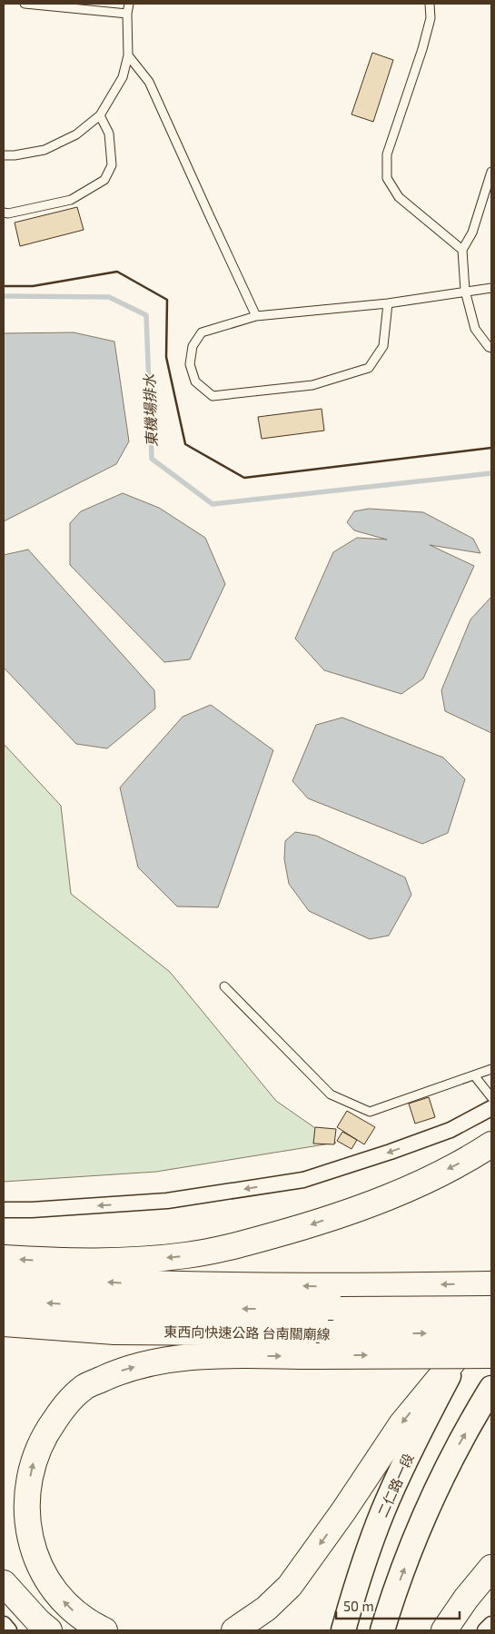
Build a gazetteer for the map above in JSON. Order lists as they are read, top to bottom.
{
  "streets": {
    "highway": ["東西向快速公路 台南關廟線"],
    "main road": ["二仁路一段"]
  },
  "water": ["東機場排水"],
  "scale_bar": "50 m"
}
